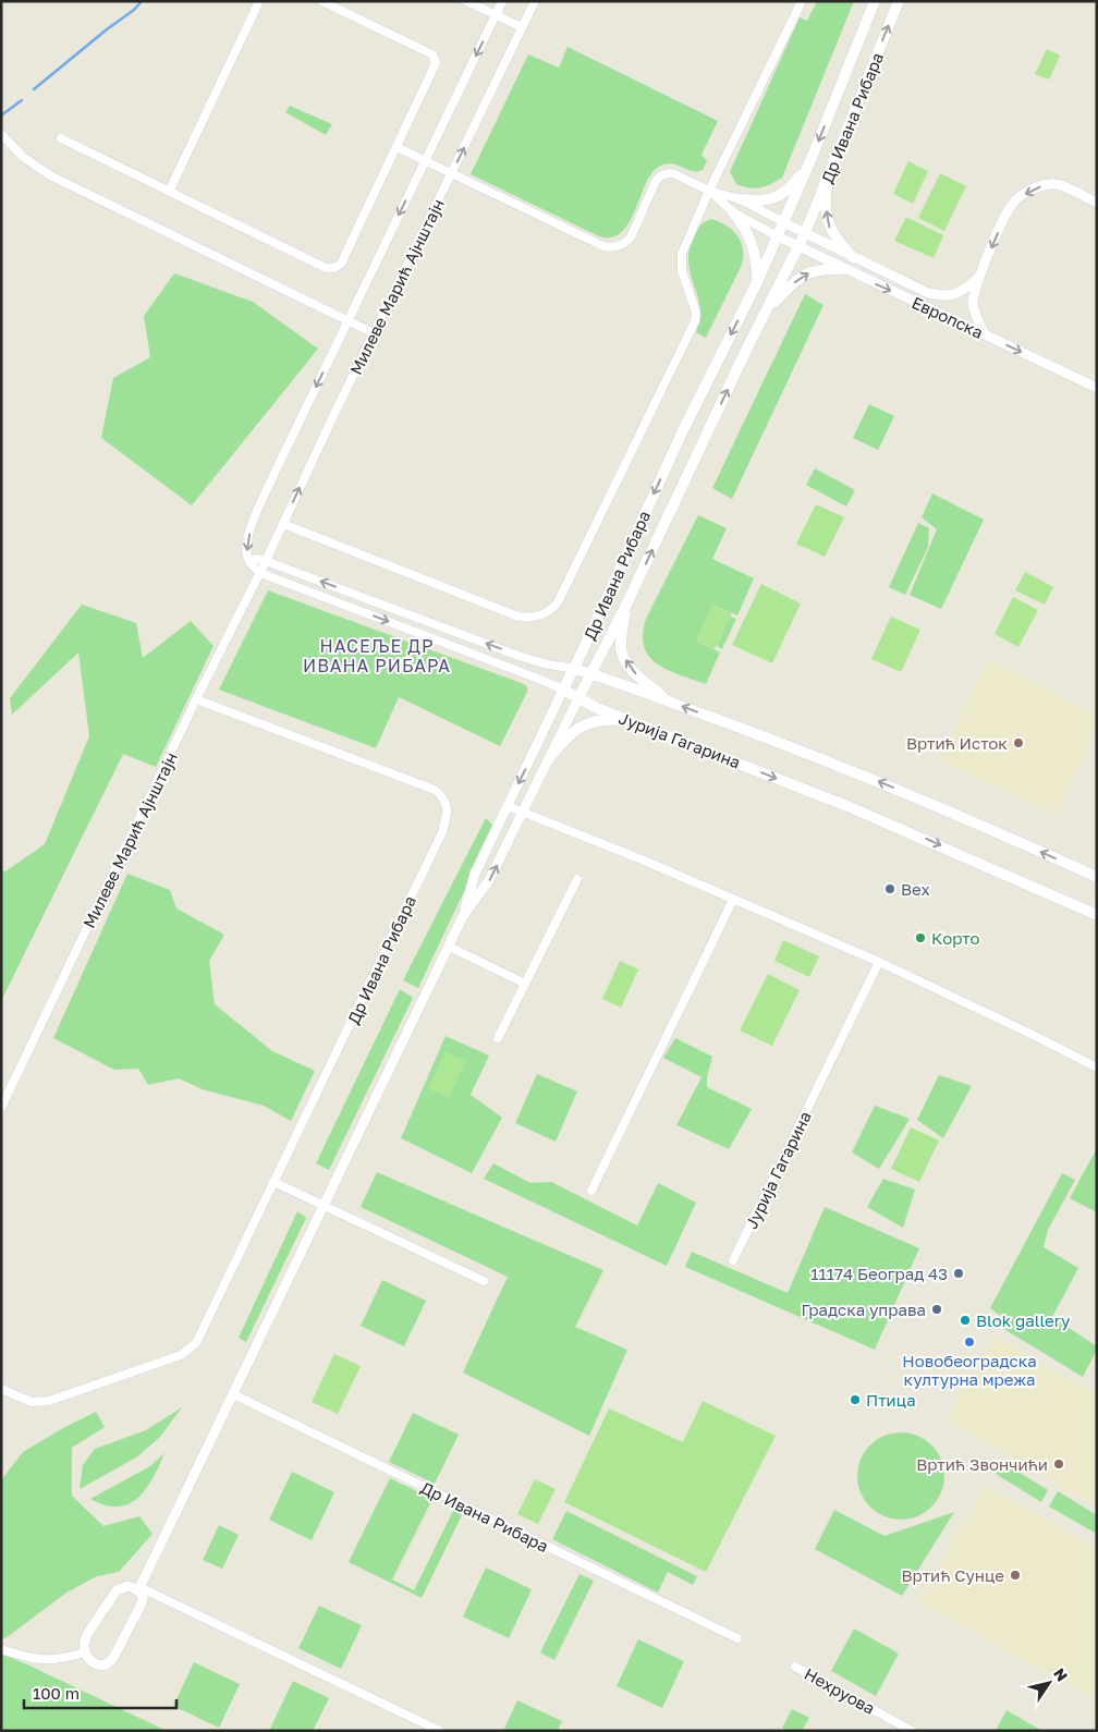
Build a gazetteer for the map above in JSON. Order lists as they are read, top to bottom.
{
  "streets": {
    "main road": ["Др Ивана Рибара", "Јурија Гагарина"],
    "street": ["Милеве Марић Ајнштајн", "Европска", "Нехруова"]
  },
  "crossings": [
    ["Др Ивана Рибара", "Милеве Марић Ајнштајн"],
    ["Др Ивана Рибара", "Европска"],
    ["Др Ивана Рибара", "Јурија Гагарина"],
    ["Милеве Марић Ајнштајн", "Јурија Гагарина"]
  ],
  "one_way": ["Европска"],
  "districts": ["НАСЕЉЕ ДР ИВАНА РИБАРА"],
  "places": [
    "Вртић Исток",
    "Bex",
    "Корто",
    "11174 Београд 43",
    "Градска управа",
    "Blok gallery",
    "Новобеоградска културна мрежа",
    "Птица",
    "Вртић Звончићи",
    "Вртић Сунце"
  ],
  "scale_bar": "100 m",
  "north": "top right"
}
